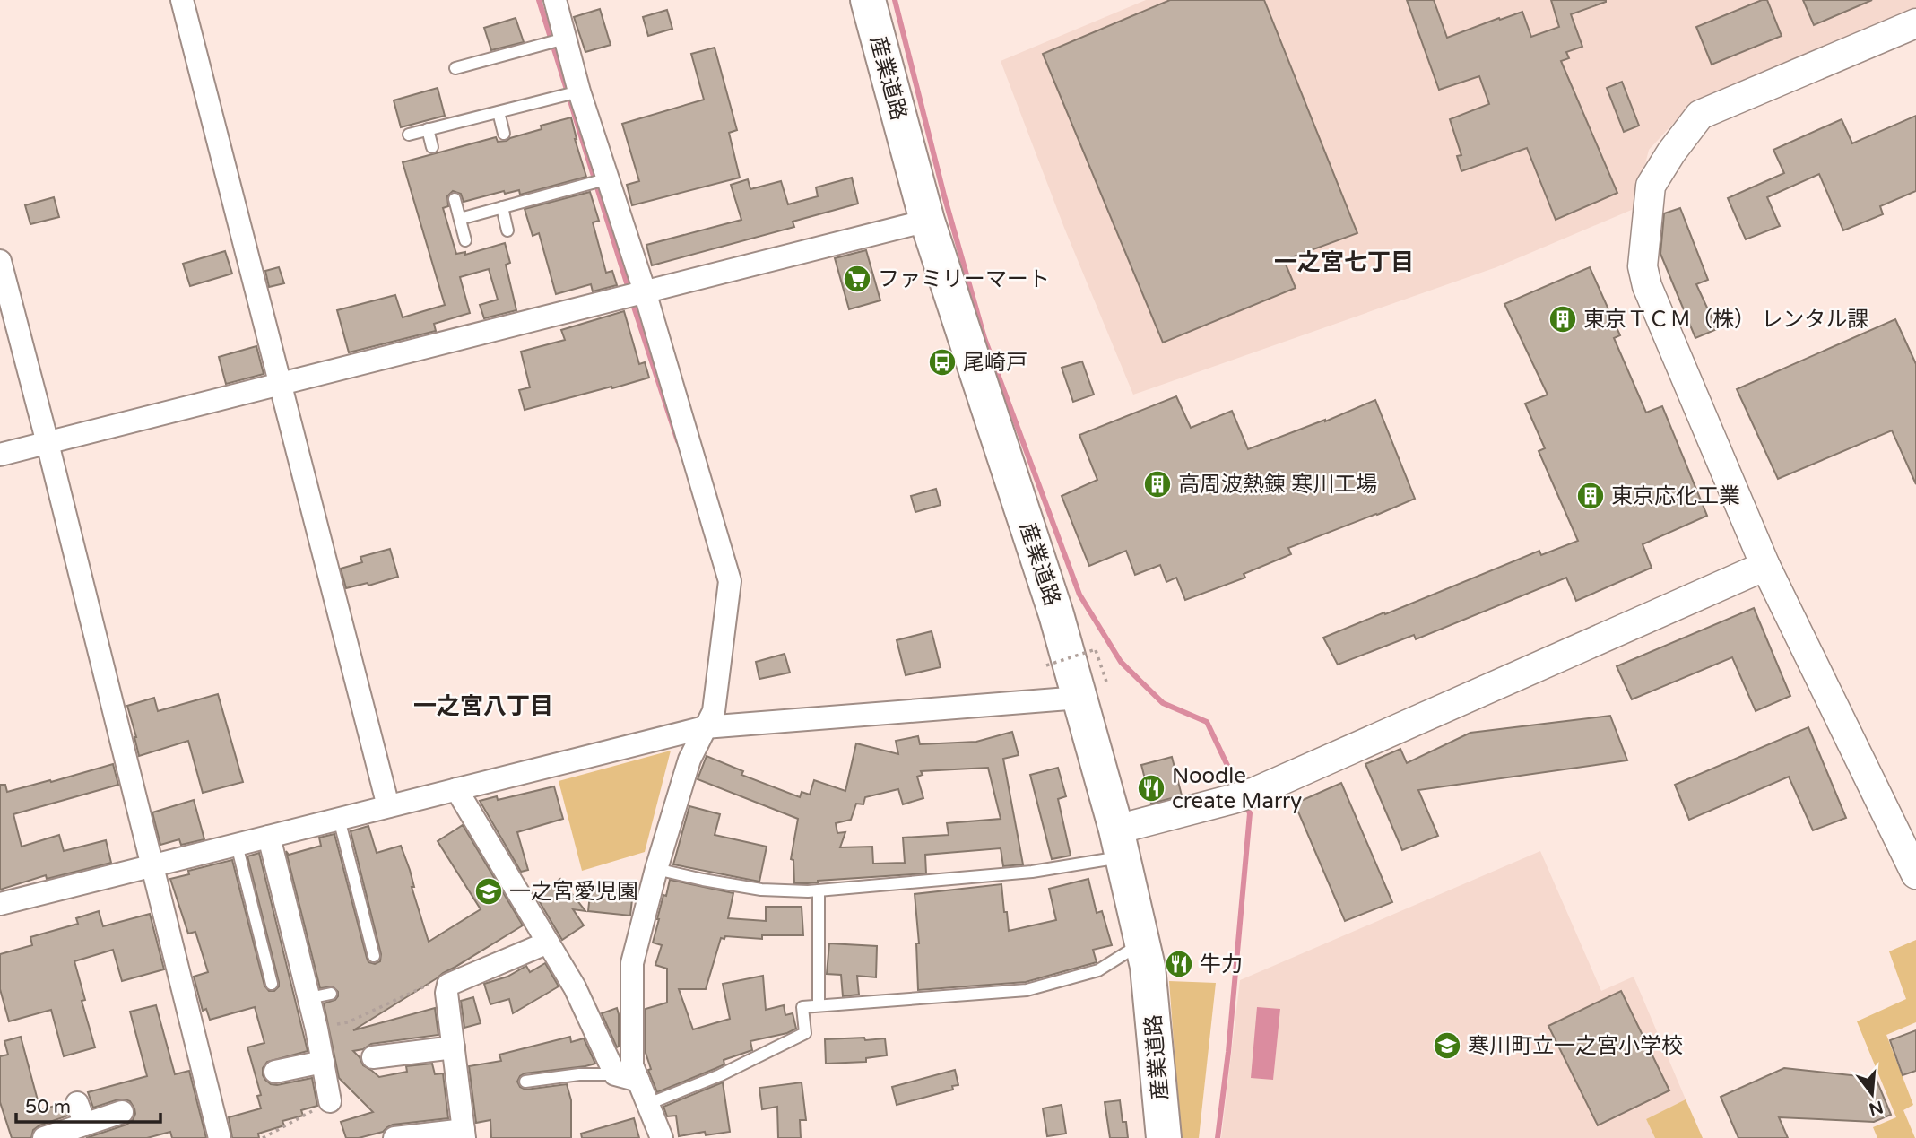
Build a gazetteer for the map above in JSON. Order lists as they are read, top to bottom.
{
  "streets": {
    "main road": ["産業道路"]
  },
  "districts": ["一之宮七丁目", "一之宮八丁目"],
  "places": {
    "supermarket": ["ファミリーマート"],
    "building": ["東京ＴＣＭ（株） レンタル課", "高周波熱錬 寒川工場", "東京応化工業"],
    "bus stop": ["尾崎戸"],
    "restaurant": ["Noodle create Marry", "牛力"],
    "school or university": ["一之宮愛児園", "寒川町立一之宮小学校"]
  },
  "scale_bar": "50 m",
  "north": "bottom"
}
